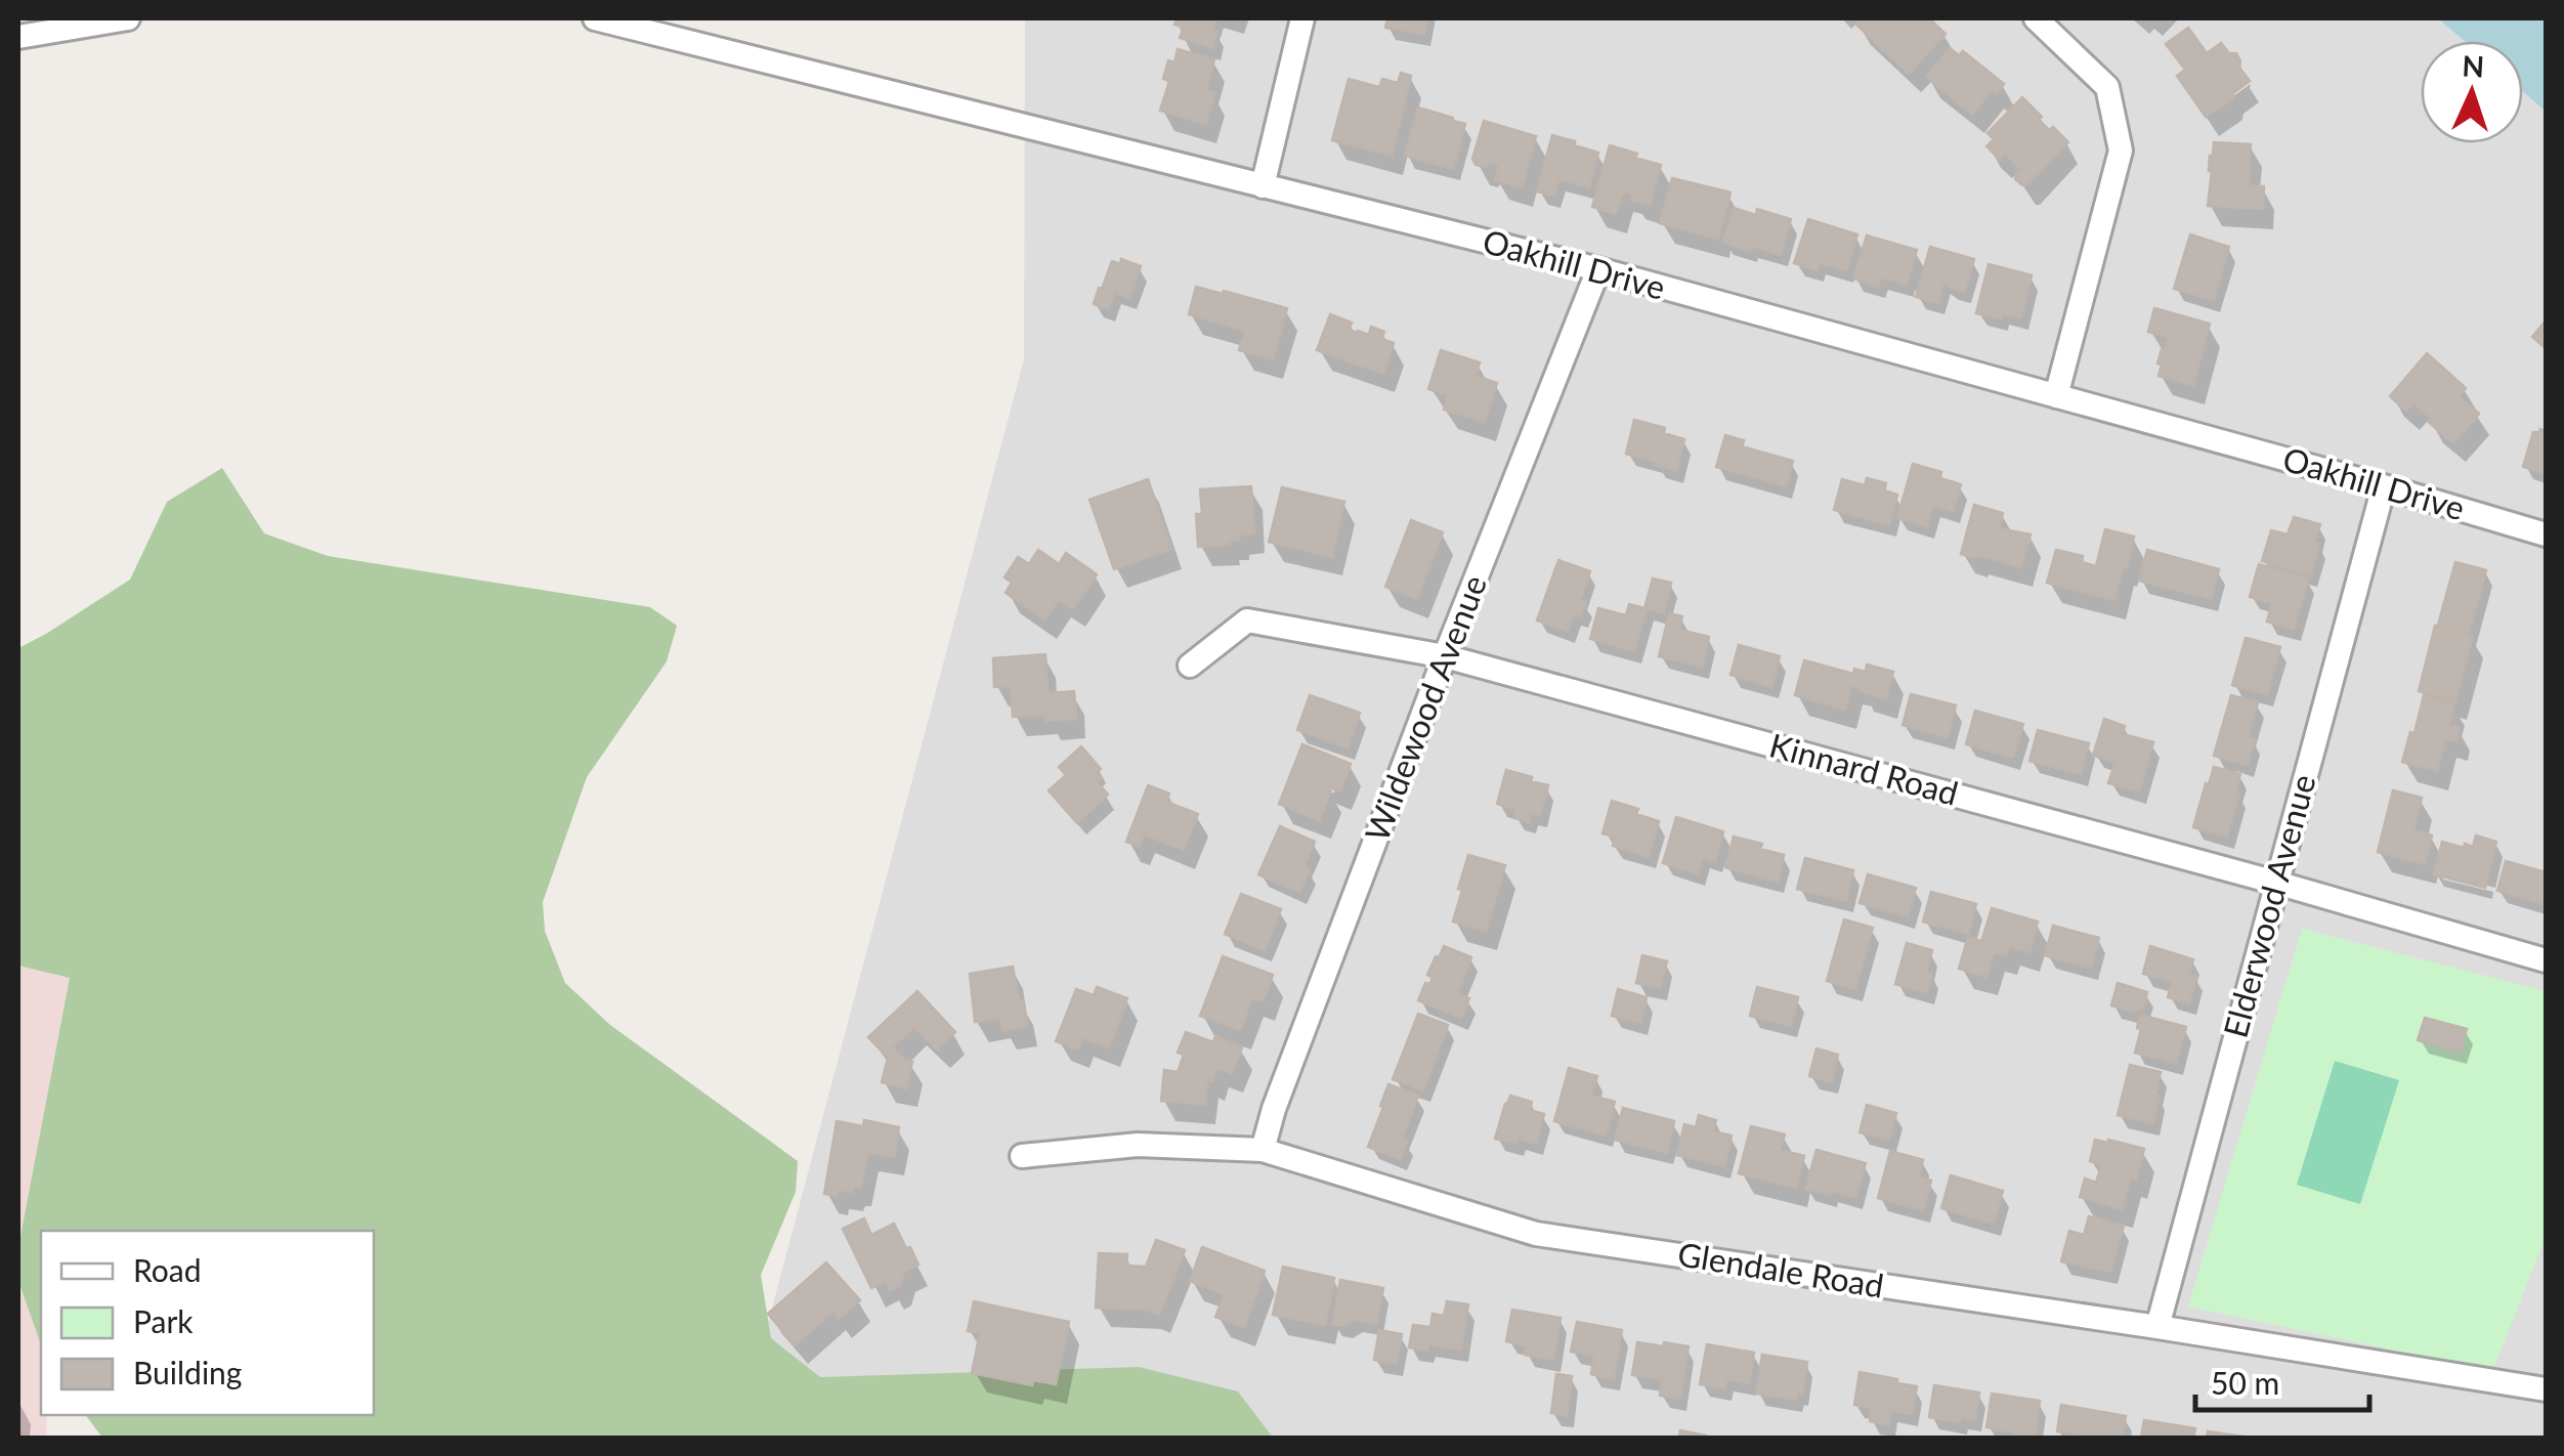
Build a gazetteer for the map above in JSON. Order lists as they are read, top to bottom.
{
  "streets": {
    "street": [
      "Oakhill Drive",
      "Wildewood Avenue",
      "Kinnard Road",
      "Elderwood Avenue",
      "Glendale Road"
    ]
  },
  "crossings": [
    ["Oakhill Drive", "Wildewood Avenue"],
    ["Oakhill Drive", "Elderwood Avenue"],
    ["Wildewood Avenue", "Kinnard Road"],
    ["Wildewood Avenue", "Glendale Road"],
    ["Kinnard Road", "Elderwood Avenue"],
    ["Elderwood Avenue", "Glendale Road"]
  ],
  "legend": ["Road", "Park", "Building"],
  "scale_bar": "50 m",
  "north": "top"
}
